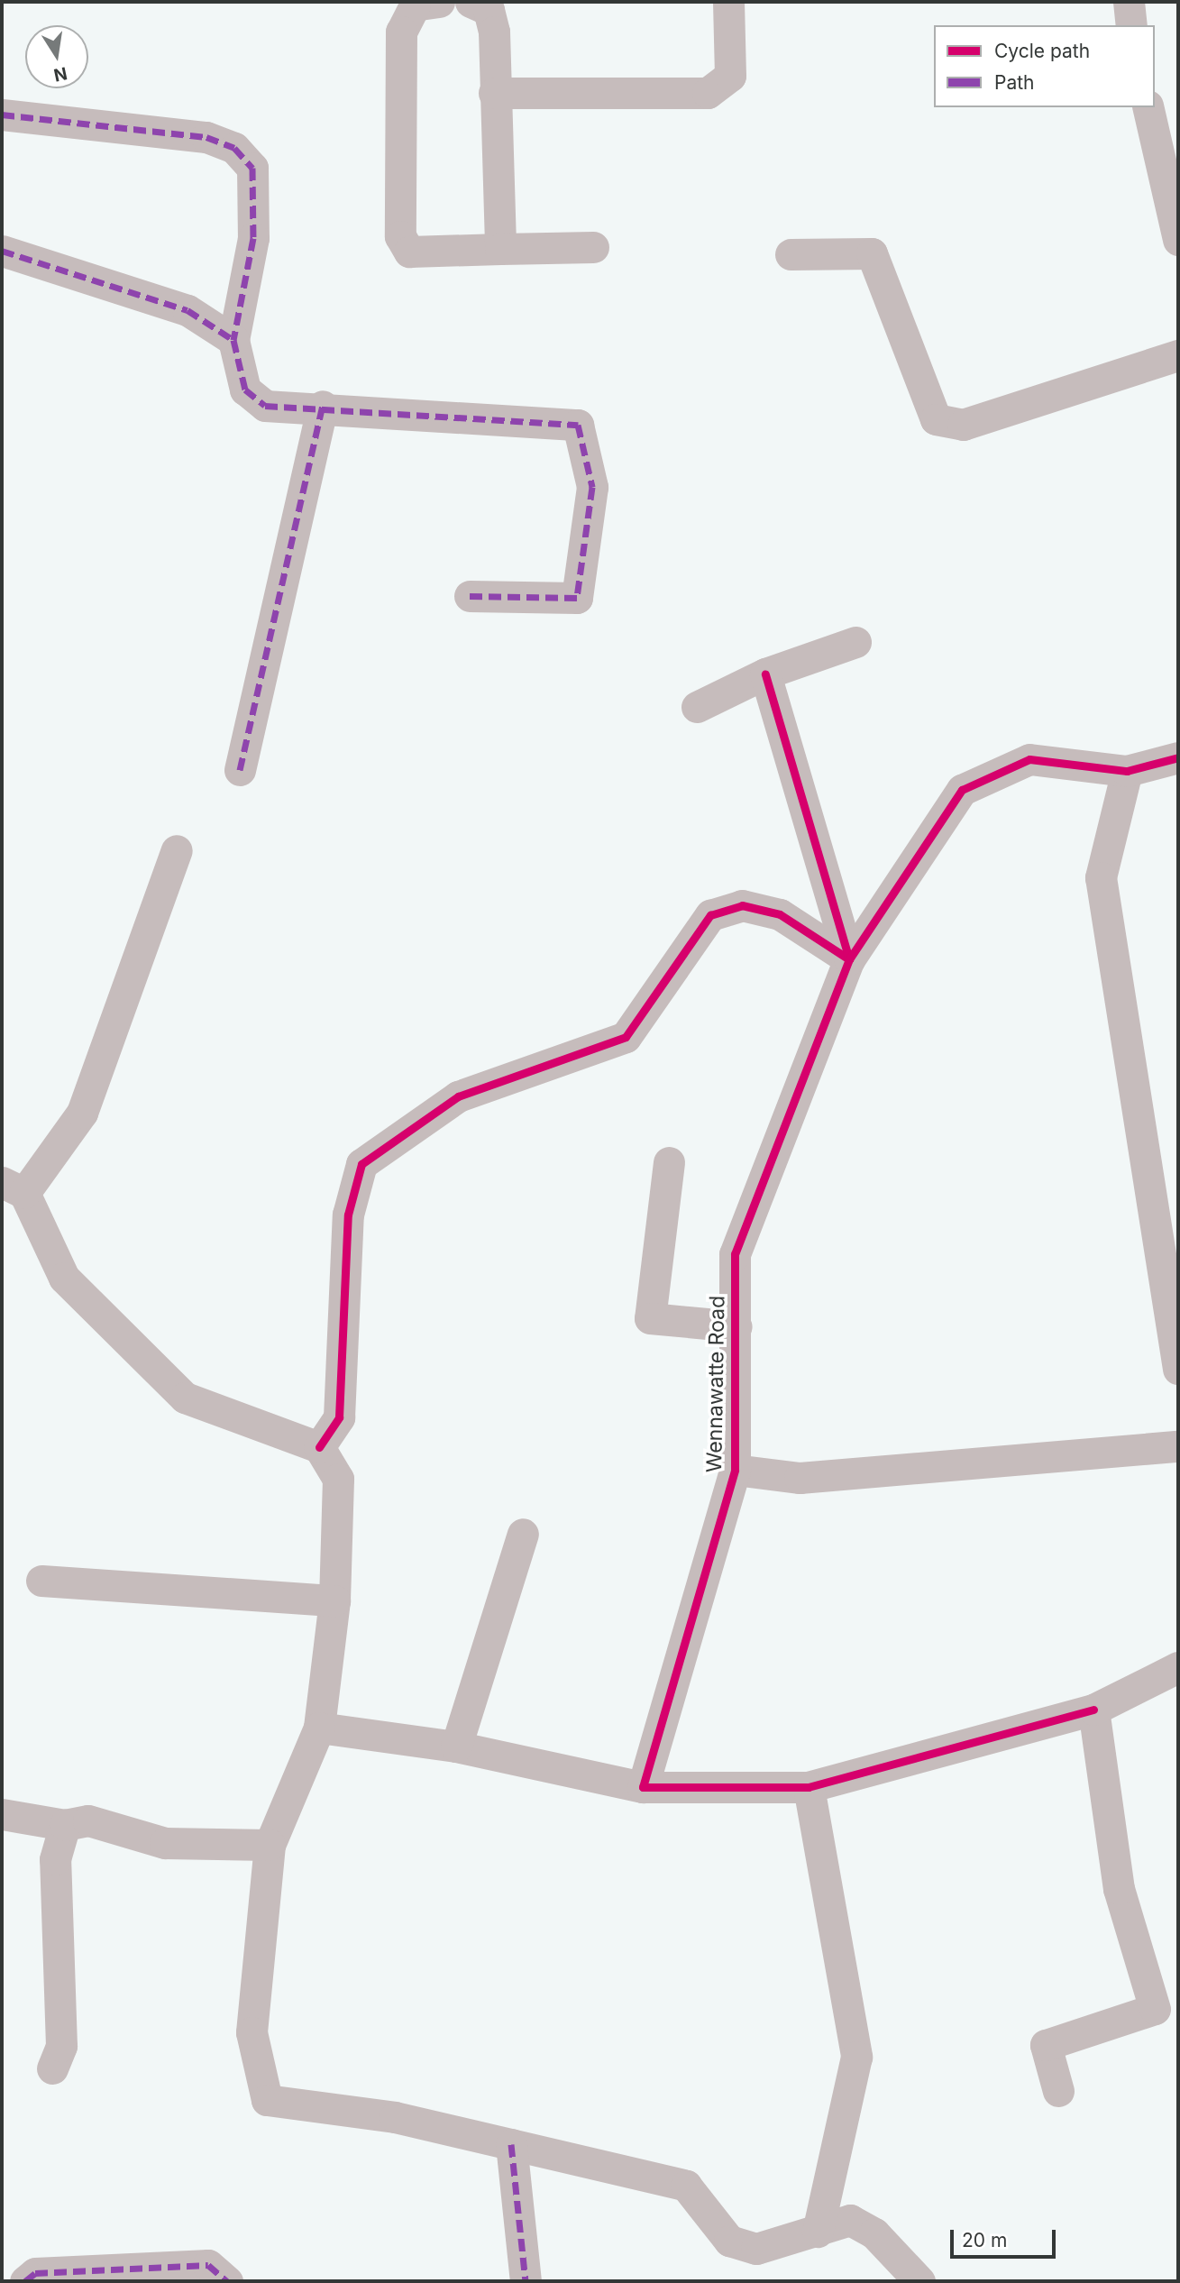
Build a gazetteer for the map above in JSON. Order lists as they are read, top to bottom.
{
  "streets": {
    "street": ["Wennawatte Road"]
  },
  "legend": ["Cycle path", "Path"],
  "scale_bar": "20 m",
  "north": "bottom"
}
